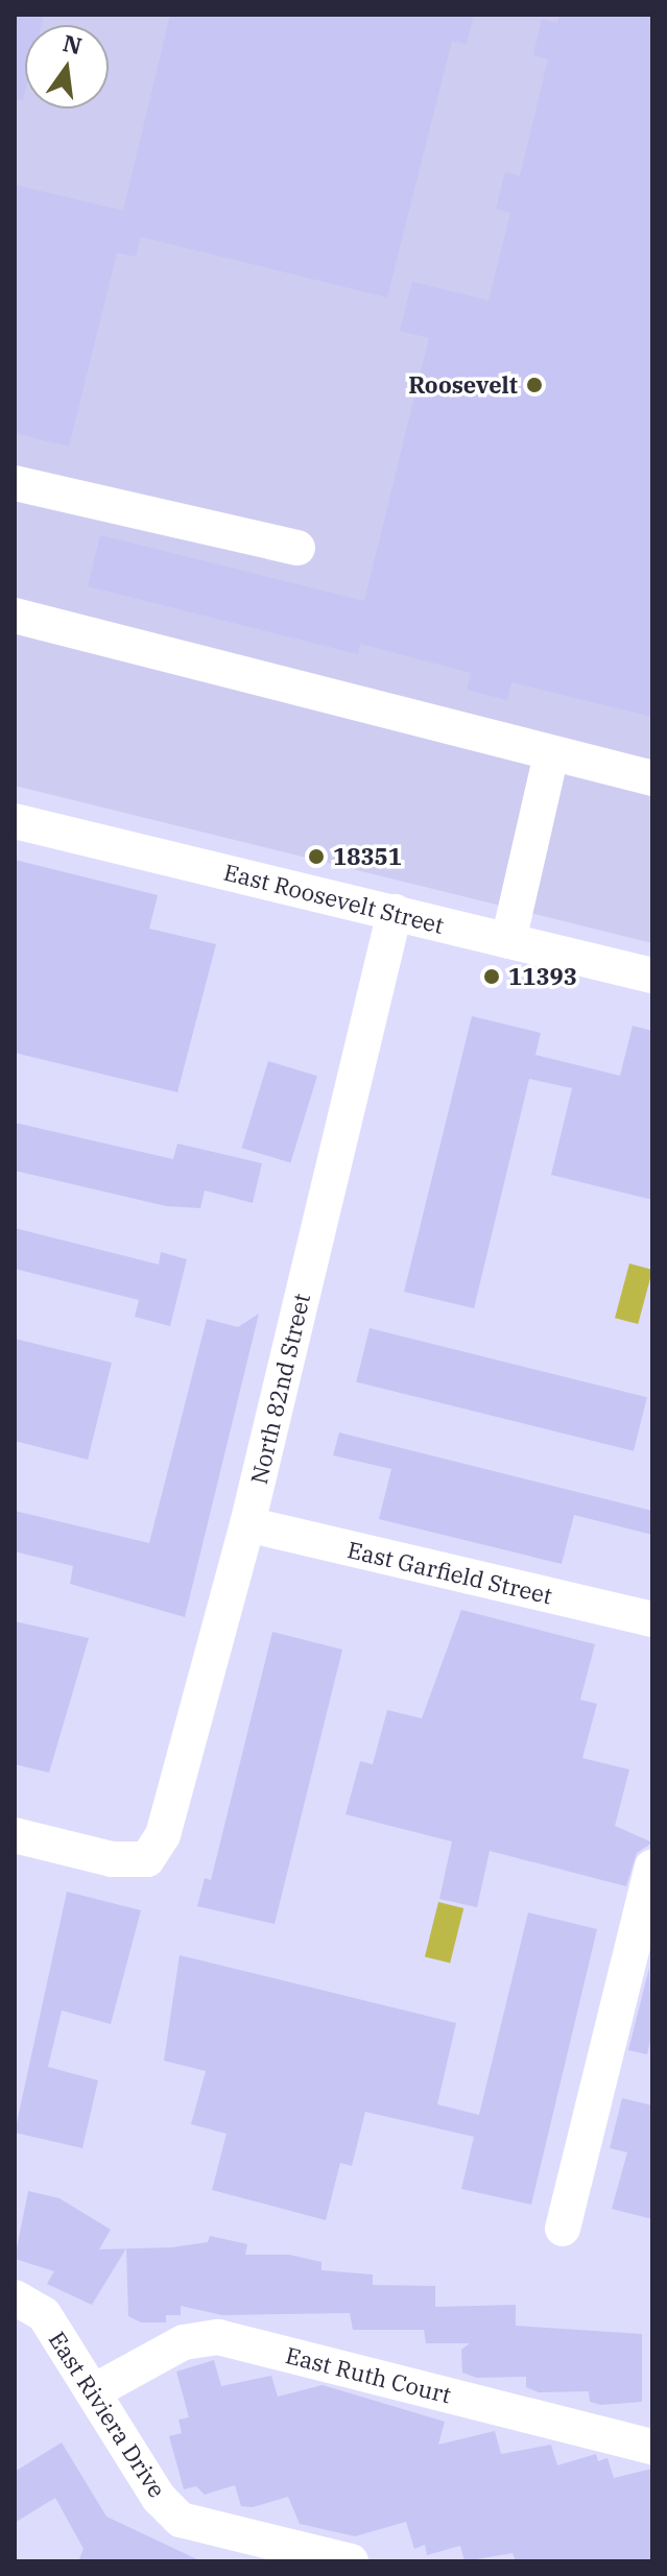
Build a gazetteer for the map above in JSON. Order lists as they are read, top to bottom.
{
  "streets": {
    "street": [
      "East Roosevelt Street",
      "North 82nd Street",
      "East Garfield Street",
      "East Ruth Court",
      "East Riviera Drive"
    ]
  },
  "crossings": [
    ["East Roosevelt Street", "North 82nd Street"],
    ["North 82nd Street", "East Garfield Street"],
    ["East Ruth Court", "East Riviera Drive"]
  ],
  "places": ["Roosevelt", "18351", "11393"],
  "north": "top"
}
